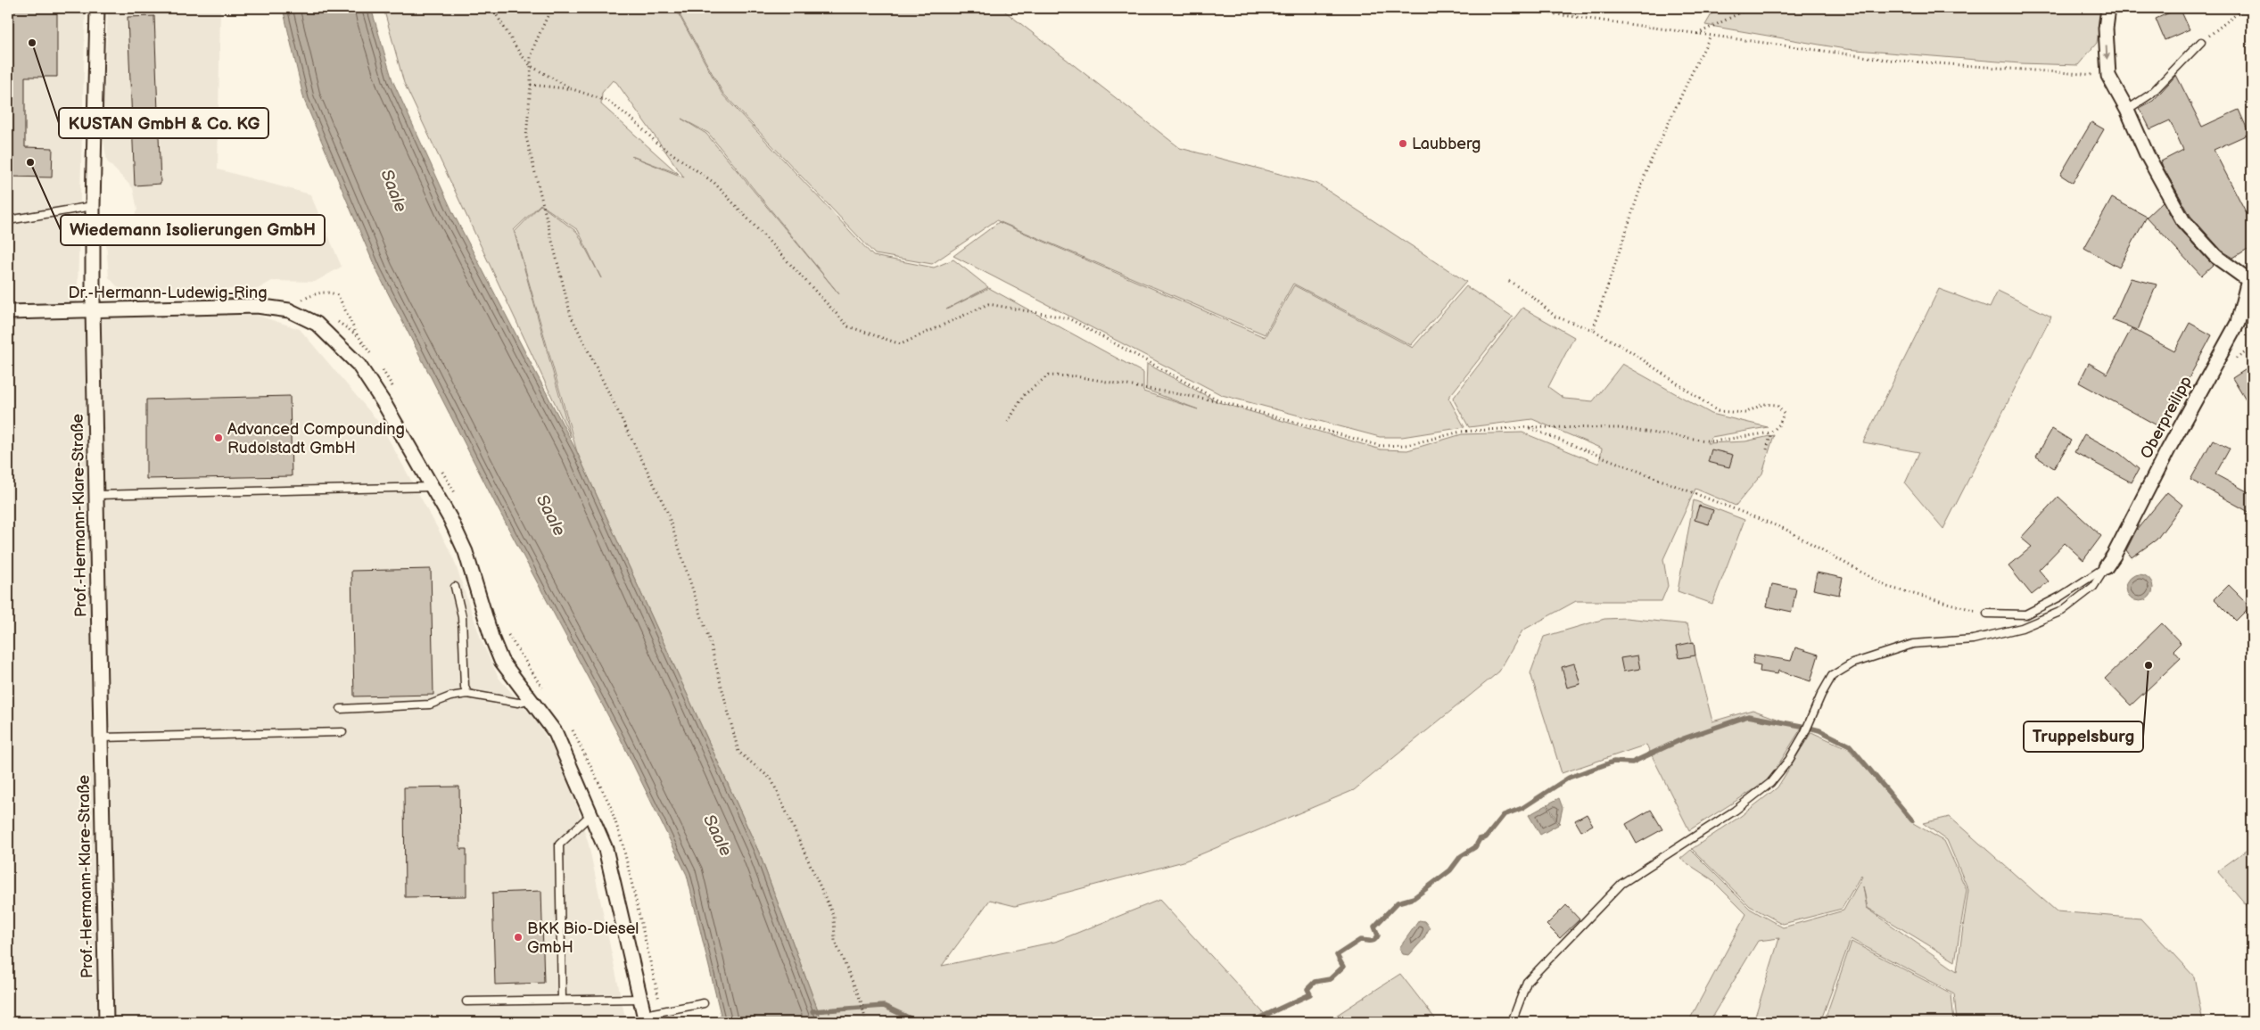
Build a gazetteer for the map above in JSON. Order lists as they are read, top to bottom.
{
  "streets": {
    "street": ["Dr.-Hermann-Ludewig-Ring", "Oberpreilipp", "Prof.-Hermann-Klare-Straße"]
  },
  "crossings": [
    ["Dr.-Hermann-Ludewig-Ring", "Prof.-Hermann-Klare-Straße"]
  ],
  "water": ["Saale"],
  "places": [
    "KUSTAN GmbH & Co. KG",
    "Laubberg",
    "Wiedemann Isolierungen GmbH",
    "Advanced Compounding Rudolstadt GmbH",
    "Truppelsburg",
    "BKK Bio-Diesel GmbH"
  ]
}
